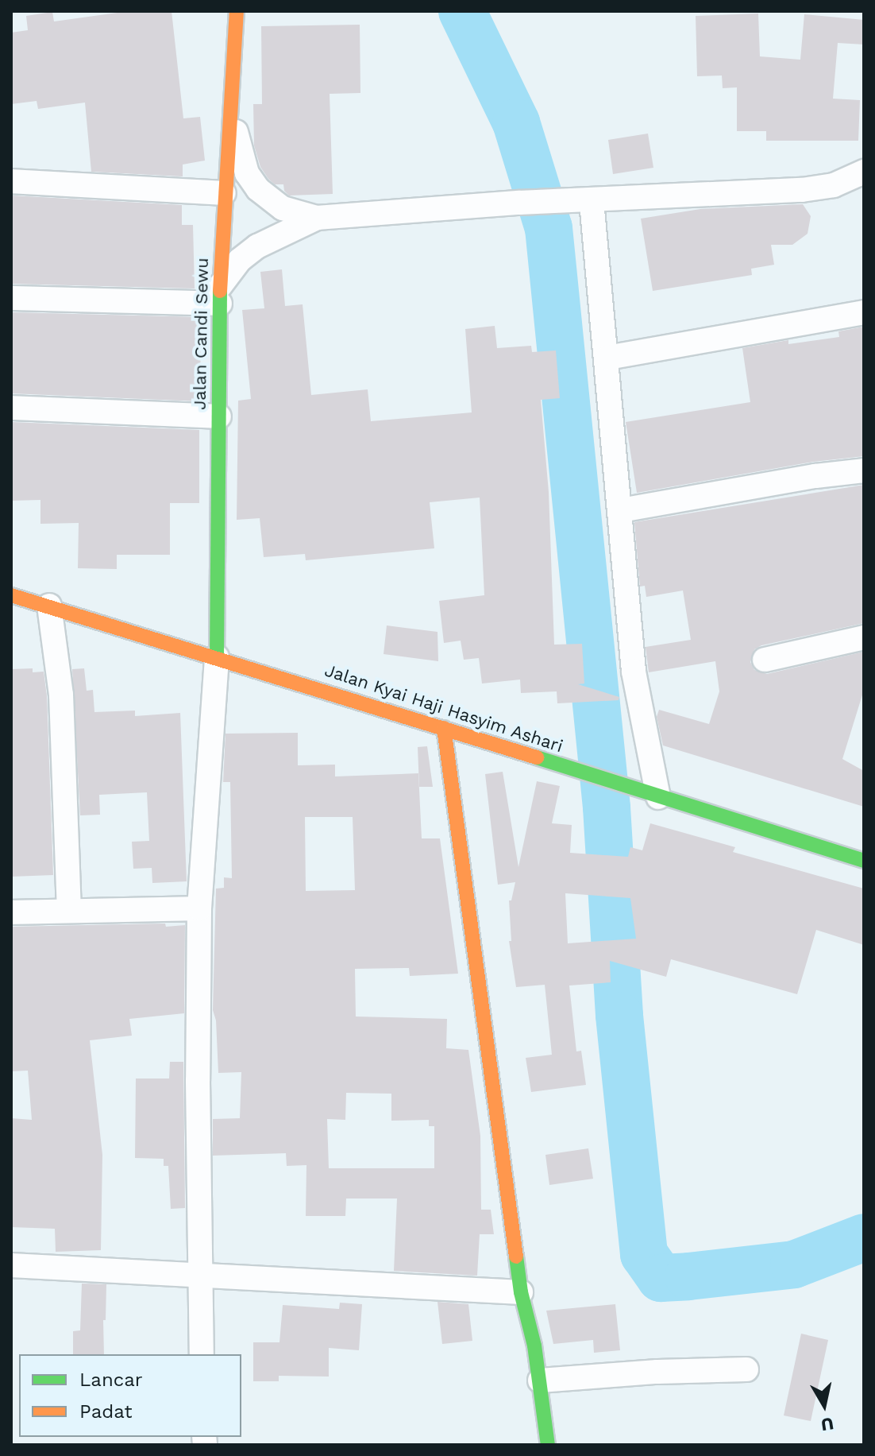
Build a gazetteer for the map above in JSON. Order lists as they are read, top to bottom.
{
  "streets": {
    "main road": ["Jalan Candi Sewu", "Jalan Kyai Haji Hasyim Ashari"]
  },
  "crossings": [
    ["Jalan Candi Sewu", "Jalan Kyai Haji Hasyim Ashari"]
  ],
  "legend": ["Lancar", "Padat"],
  "north": "bottom"
}
